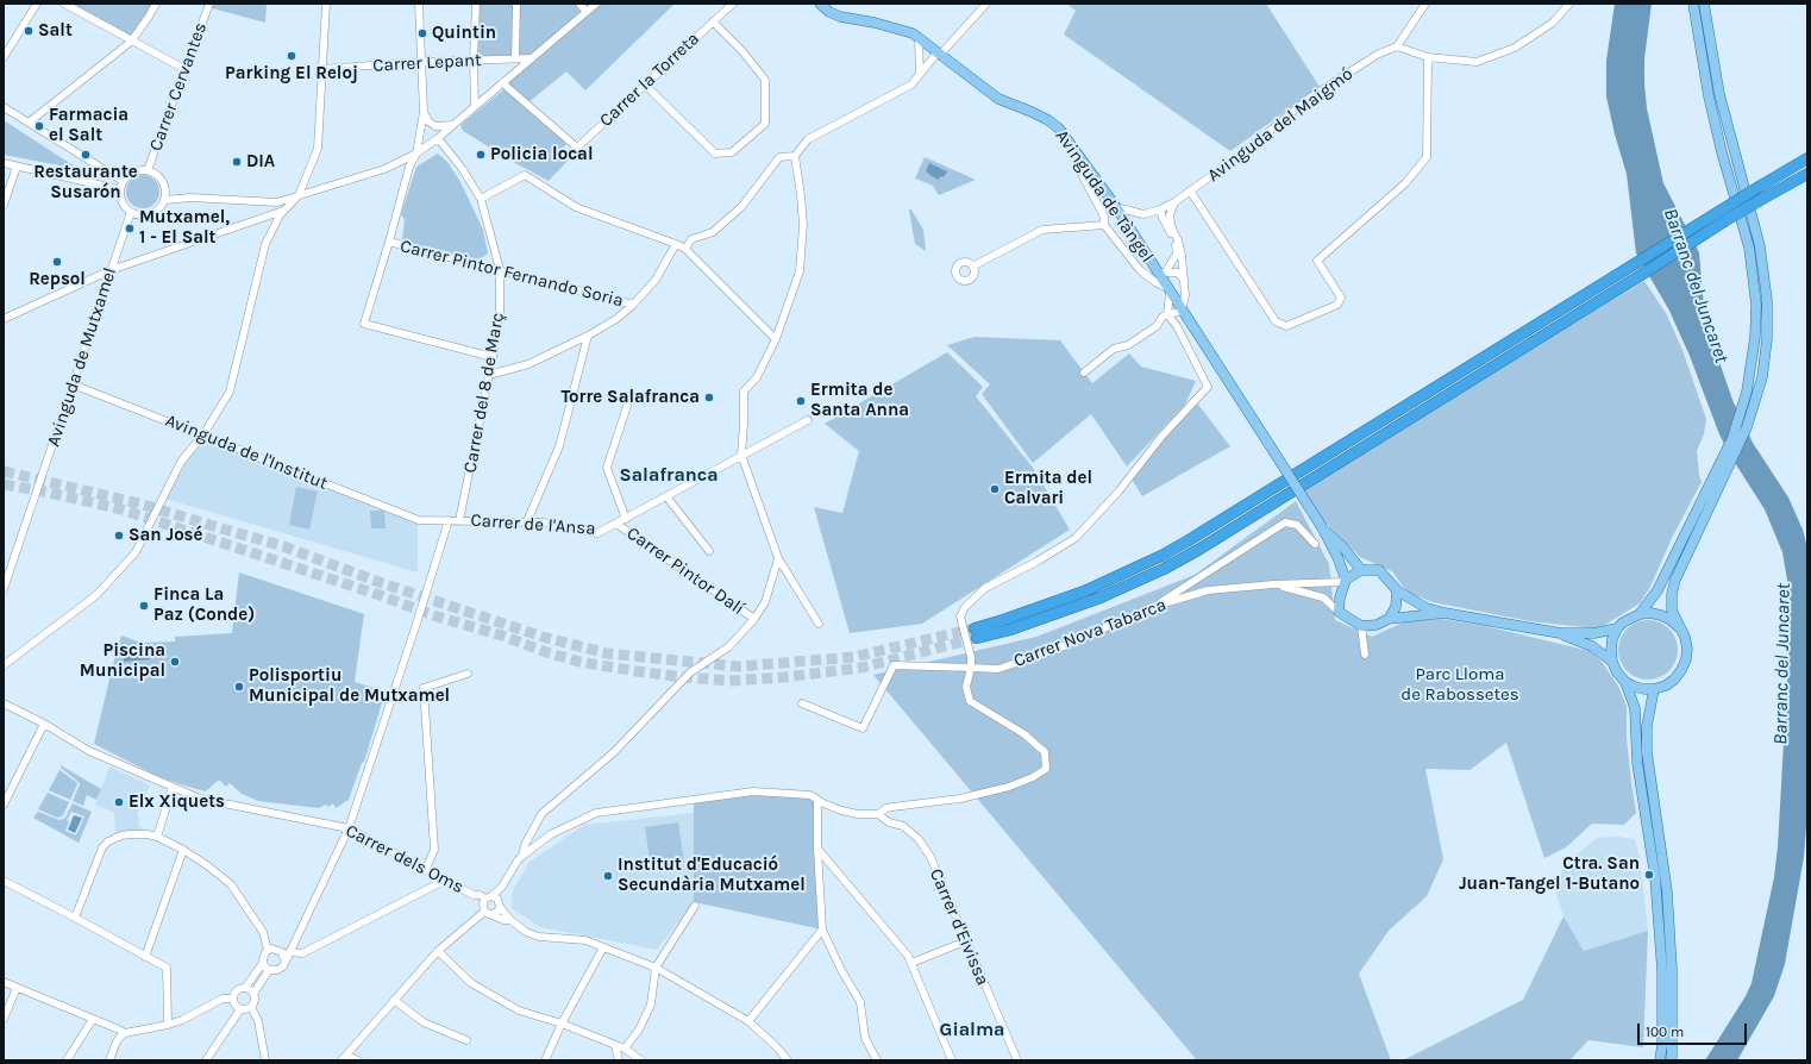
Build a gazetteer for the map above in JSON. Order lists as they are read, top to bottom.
{
  "streets": {
    "main road": ["Avinguda de Tàngel"],
    "street": [
      "Carrer Lepant",
      "Carrer la Torreta",
      "Carrer Cervantes",
      "Avinguda del Maigmó",
      "Carrer Pintor Fernando Soria",
      "Avinguda de Mutxamel",
      "Carrer del 8 de Març",
      "Avinguda de l'Institut",
      "Carrer de l'Ansa",
      "Carrer Pintor Dalí",
      "Carrer Nova Tabarca",
      "Carrer dels Oms",
      "Carrer d'Eivissa"
    ]
  },
  "crossings": [
    ["Carrer Cervantes", "Avinguda de Mutxamel"],
    ["Avinguda del Maigmó", "Avinguda de Tàngel"],
    ["Carrer Pintor Fernando Soria", "Carrer del 8 de Març"],
    ["Avinguda de Mutxamel", "Avinguda de l'Institut"],
    ["Carrer del 8 de Març", "Carrer de l'Ansa"],
    ["Avinguda de l'Institut", "Carrer de l'Ansa"],
    ["Carrer de l'Ansa", "Carrer Pintor Dalí"]
  ],
  "districts": ["Salafranca", "Gialma"],
  "water": ["Barranc del Juncaret"],
  "parks": ["Parc Lloma de Rabossetes"],
  "places": [
    "Salt",
    "Quintin",
    "Parking El Reloj",
    "Farmacia el Salt",
    "Restaurante Susarón",
    "Policia local",
    "DIA",
    "Mutxamel, 1 - El Salt",
    "Repsol",
    "Torre Salafranca",
    "Ermita de Santa Anna",
    "Ermita del Calvari",
    "San José",
    "Finca La Paz (Conde)",
    "Piscina Municipal",
    "Polisportiu Municipal de Mutxamel",
    "Elx Xiquets",
    "Ctra. San Juan-Tangel 1-Butano",
    "Institut d'Educació Secundària Mutxamel"
  ],
  "scale_bar": "100 m"
}
